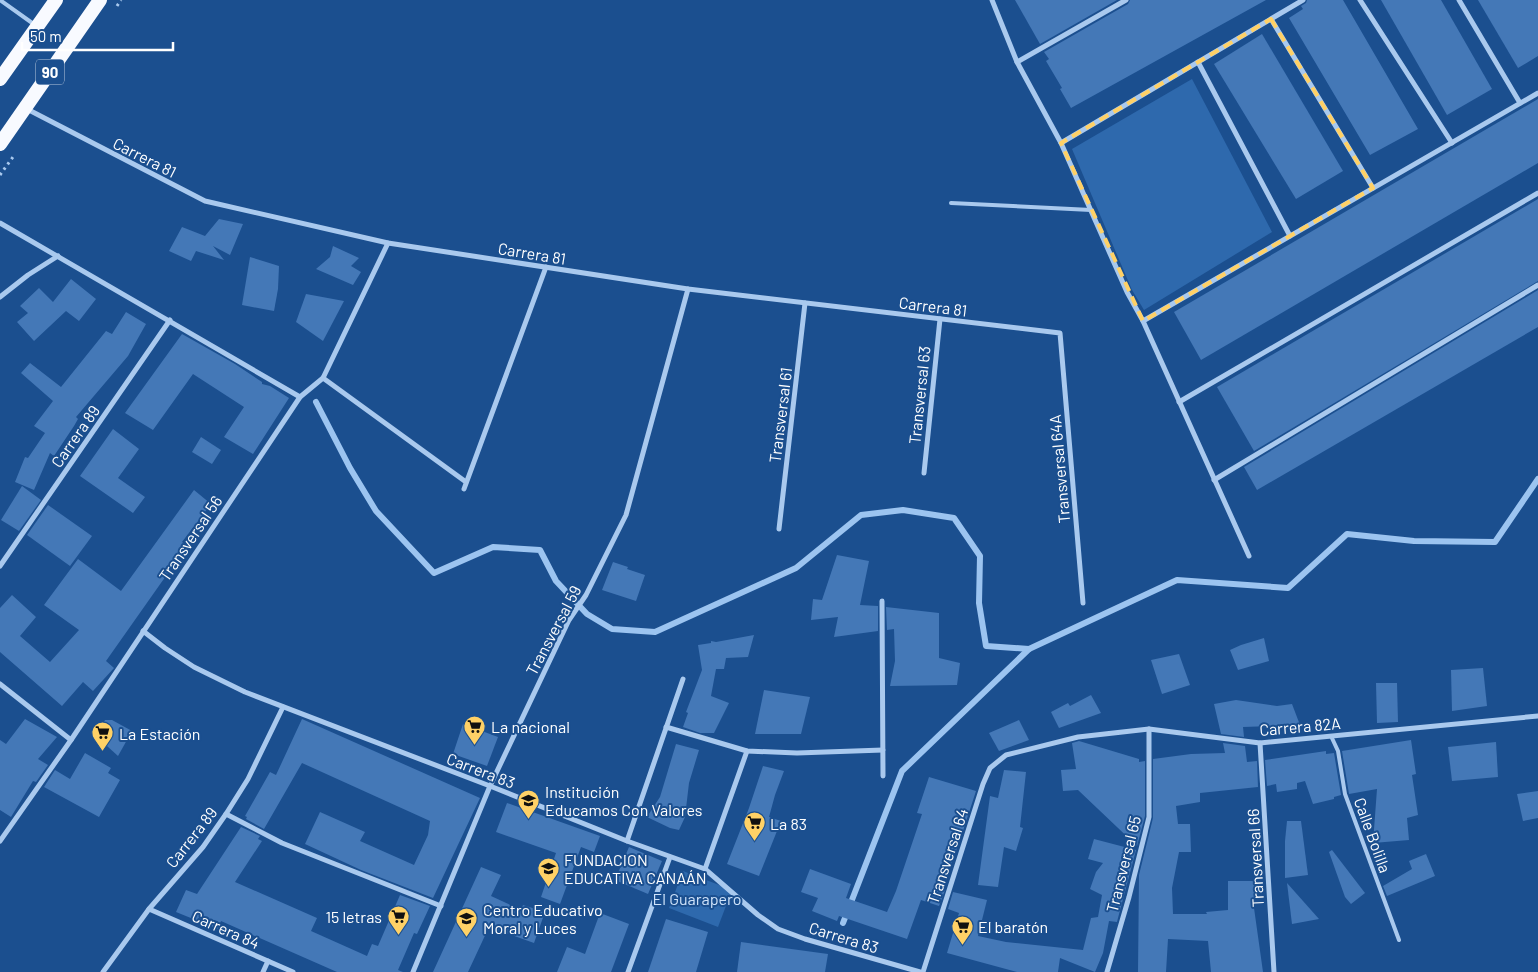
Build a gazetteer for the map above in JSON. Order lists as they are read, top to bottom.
{
  "streets": {
    "highway": ["90"],
    "street": [
      "Carrera 81",
      "Transversal 63",
      "Transversal 61",
      "Carrera 89",
      "Transversal 64A",
      "Transversal 56",
      "Transversal 59",
      "Carrera 82A",
      "Carrera 83",
      "Transversal 64",
      "Transversal 66",
      "Transversal 65",
      "Carrera 84"
    ],
    "lane": ["Calle Bolilla"]
  },
  "crossings": [
    ["90", "Carrera 81"],
    ["Carrera 81", "Transversal 63"],
    ["Carrera 81", "Transversal 61"],
    ["Carrera 81", "Transversal 64A"],
    ["Carrera 81", "Transversal 56"],
    ["Carrera 81", "Transversal 59"],
    ["Carrera 89", "Carrera 83"],
    ["Carrera 89", "Carrera 84"],
    ["Transversal 56", "Carrera 83"],
    ["Transversal 59", "Carrera 83"],
    ["Carrera 82A", "Calle Bolilla"],
    ["Carrera 82A", "Transversal 64"],
    ["Carrera 82A", "Transversal 66"],
    ["Carrera 82A", "Transversal 65"],
    ["Carrera 83", "Transversal 64"]
  ],
  "parks": ["El Guarapero"],
  "places": {
    "supermarket": [
      "La nacional",
      "La Estación",
      "La 83",
      "15 letras",
      "El baratón"
    ],
    "school or university": ["Institución Educamos Con Valores", "FUNDACION EDUCATIVA CANAÁN", "Centro Educativo Moral y Luces"]
  },
  "scale_bar": "50 m"
}
